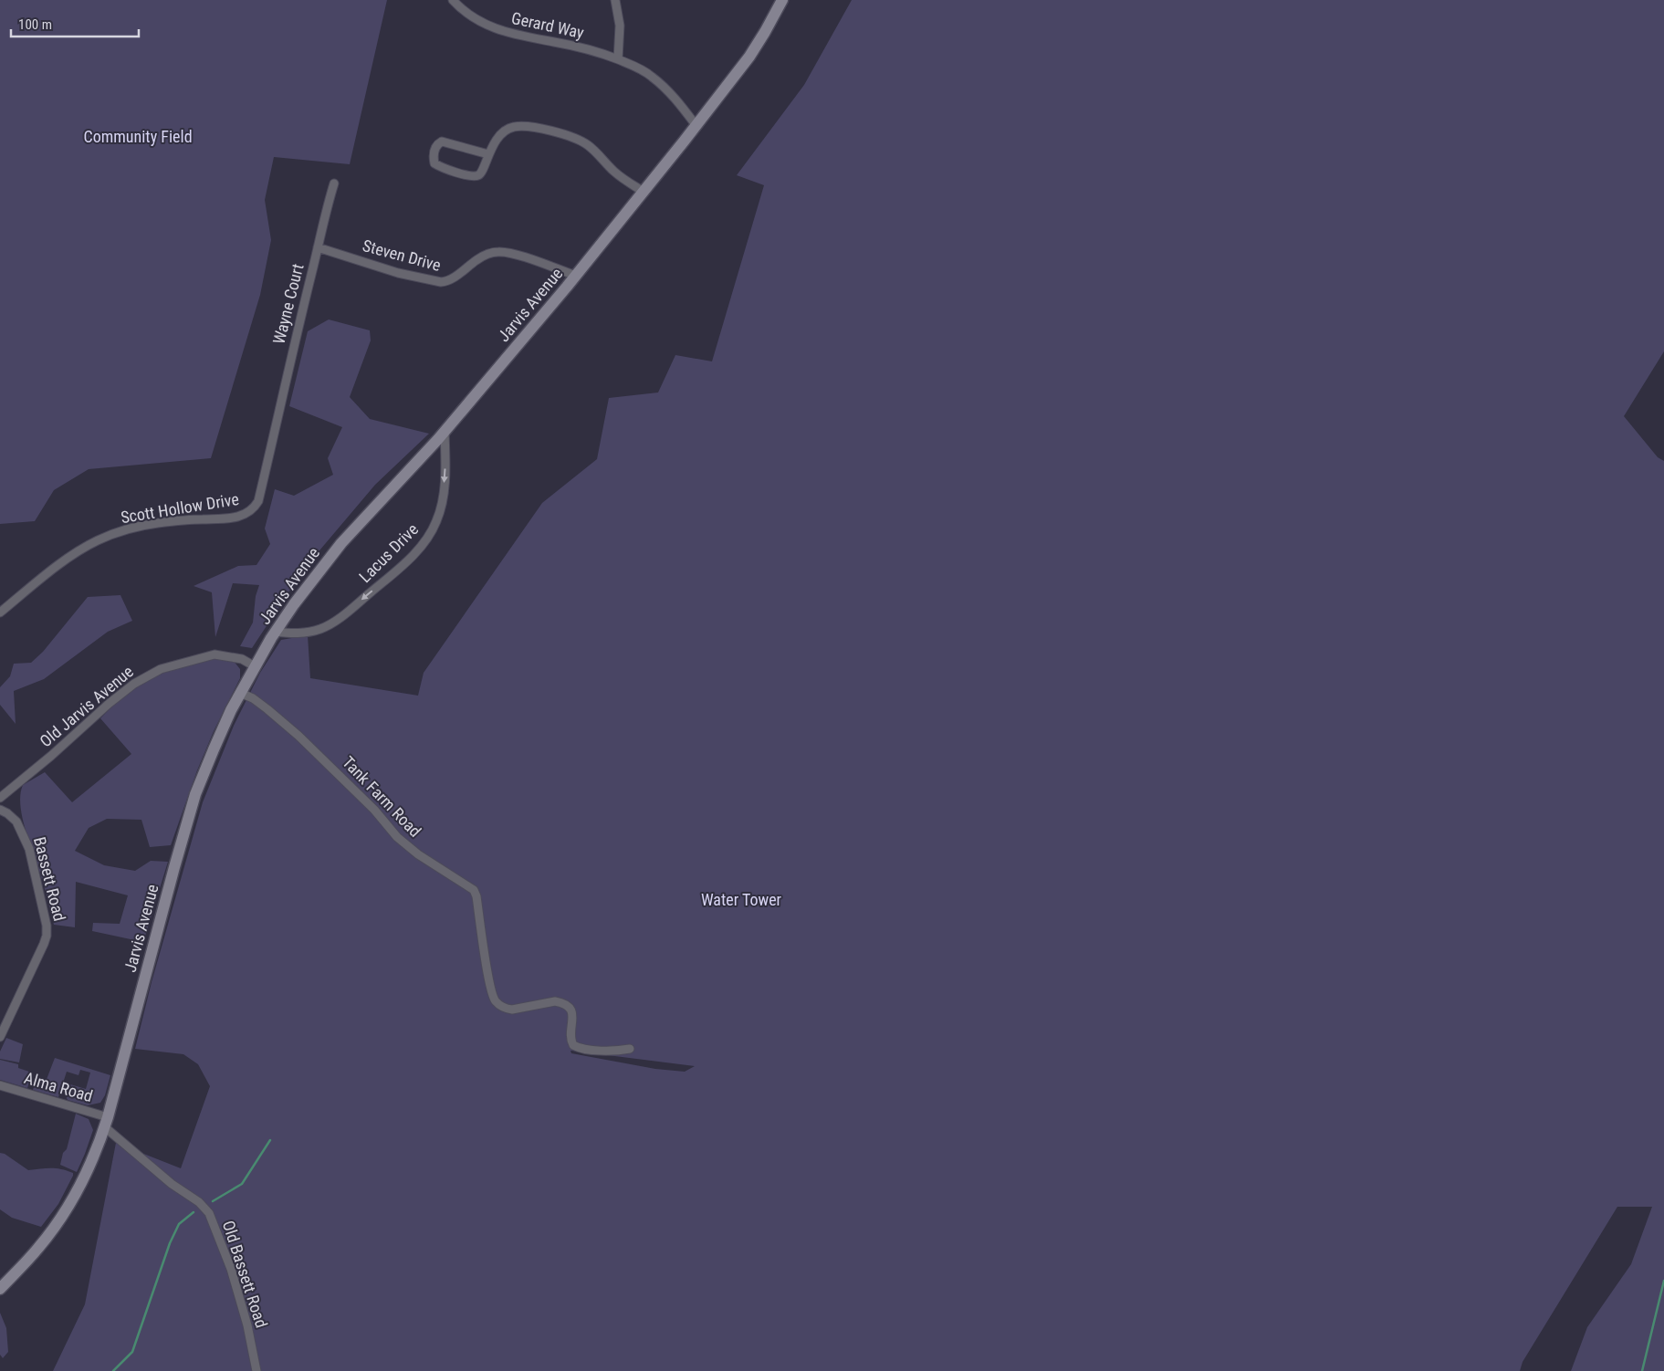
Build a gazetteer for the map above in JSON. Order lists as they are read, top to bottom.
{
  "streets": {
    "street": [
      "Gerard Way",
      "Steven Drive",
      "Wayne Court",
      "Jarvis Avenue",
      "Scott Hollow Drive",
      "Lacus Drive",
      "Old Jarvis Avenue",
      "Tank Farm Road",
      "Bassett Road",
      "Alma Road",
      "Old Bassett Road"
    ]
  },
  "crossings": [
    ["Gerard Way", "Jarvis Avenue"],
    ["Steven Drive", "Wayne Court"],
    ["Steven Drive", "Jarvis Avenue"],
    ["Wayne Court", "Scott Hollow Drive"],
    ["Jarvis Avenue", "Lacus Drive"],
    ["Jarvis Avenue", "Old Jarvis Avenue"],
    ["Jarvis Avenue", "Tank Farm Road"],
    ["Jarvis Avenue", "Alma Road"],
    ["Jarvis Avenue", "Old Bassett Road"],
    ["Alma Road", "Old Bassett Road"]
  ],
  "one_way": ["Lacus Drive"],
  "parks": ["Community Field", "Water Tower"],
  "scale_bar": "100 m"
}
